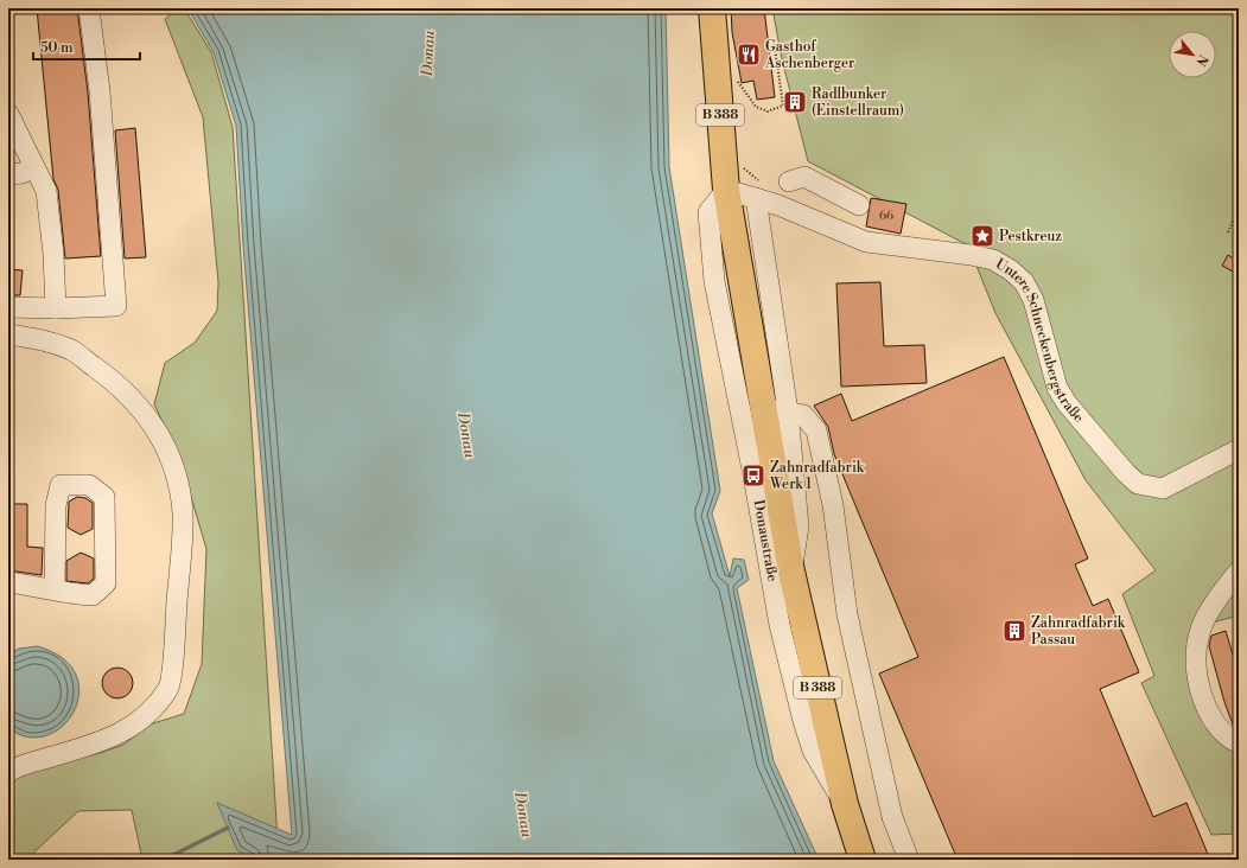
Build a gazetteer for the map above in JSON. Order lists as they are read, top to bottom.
{
  "streets": {
    "main road": ["B 388", "Donaustraße"],
    "street": ["Untere Schneckenbergstraße"]
  },
  "crossings": [
    ["Untere Schneckenbergstraße", "Donaustraße"]
  ],
  "water": ["Donau"],
  "places": {
    "restaurant": ["Gasthof Aschenberger"],
    "building": ["Radlbunker (Einstellraum)", "Zahnradfabrik Passau"],
    "place": ["Pestkreuz"],
    "bus stop": ["Zahnradfabrik Werk 1"]
  },
  "house_numbers": ["66"],
  "scale_bar": "50 m",
  "north": "bottom right"
}
